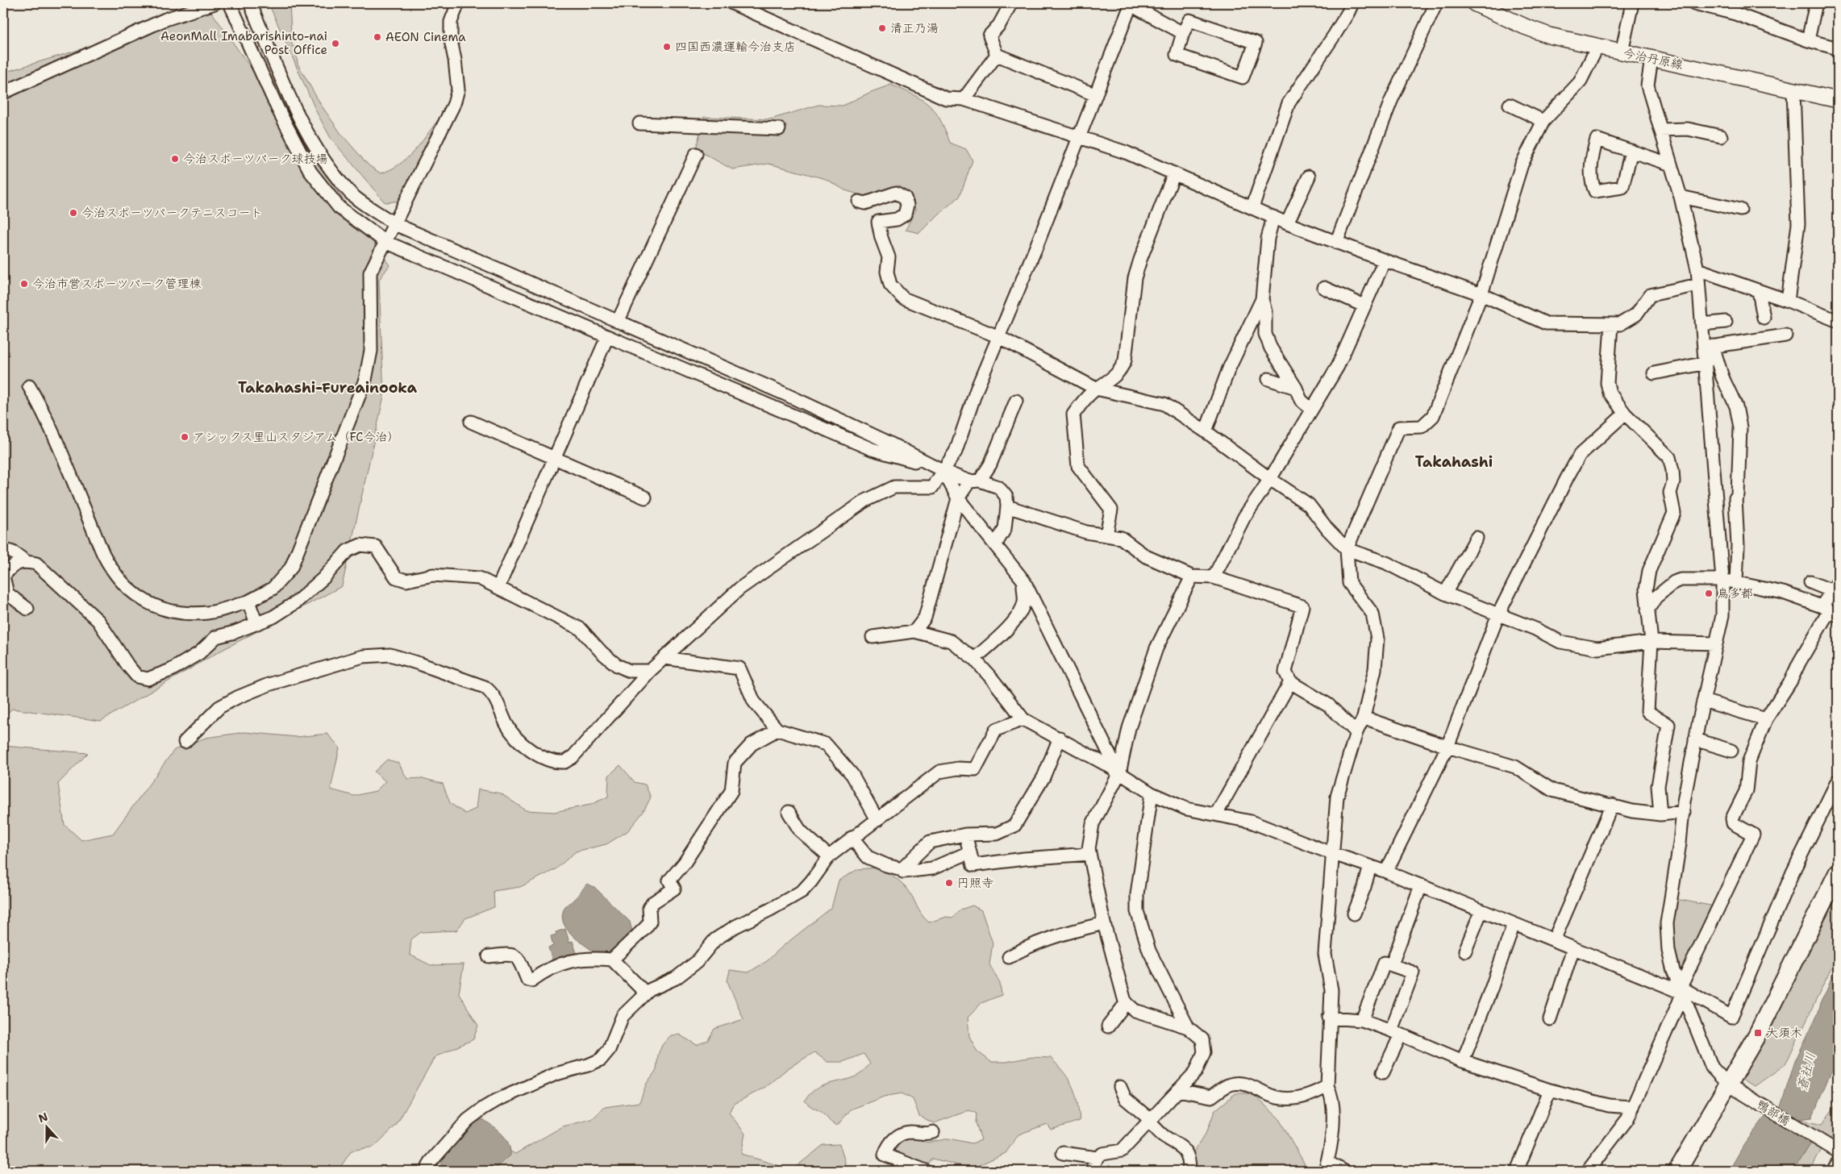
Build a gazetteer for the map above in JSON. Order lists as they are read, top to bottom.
{
  "streets": {
    "main road": ["今治丹原線"],
    "street": ["鴨部橋"]
  },
  "districts": ["Takahashi-Fureainooka", "Takahashi"],
  "water": ["蒼社川"],
  "places": {
    "other": [
      "清正乃湯",
      "AEON Cinema",
      "AeonMall Imabarishinto-nai Post Office",
      "四国西濃運輸今治支店",
      "今治スポーツパーク球技場",
      "今治スポーツパークテニスコート",
      "今治市営スポーツパーク管理棟",
      "アシックス里山スタジアム（FC今治）",
      "鳥多都",
      "円照寺"
    ],
    "transit": ["大須木"]
  },
  "north": "top"
}
